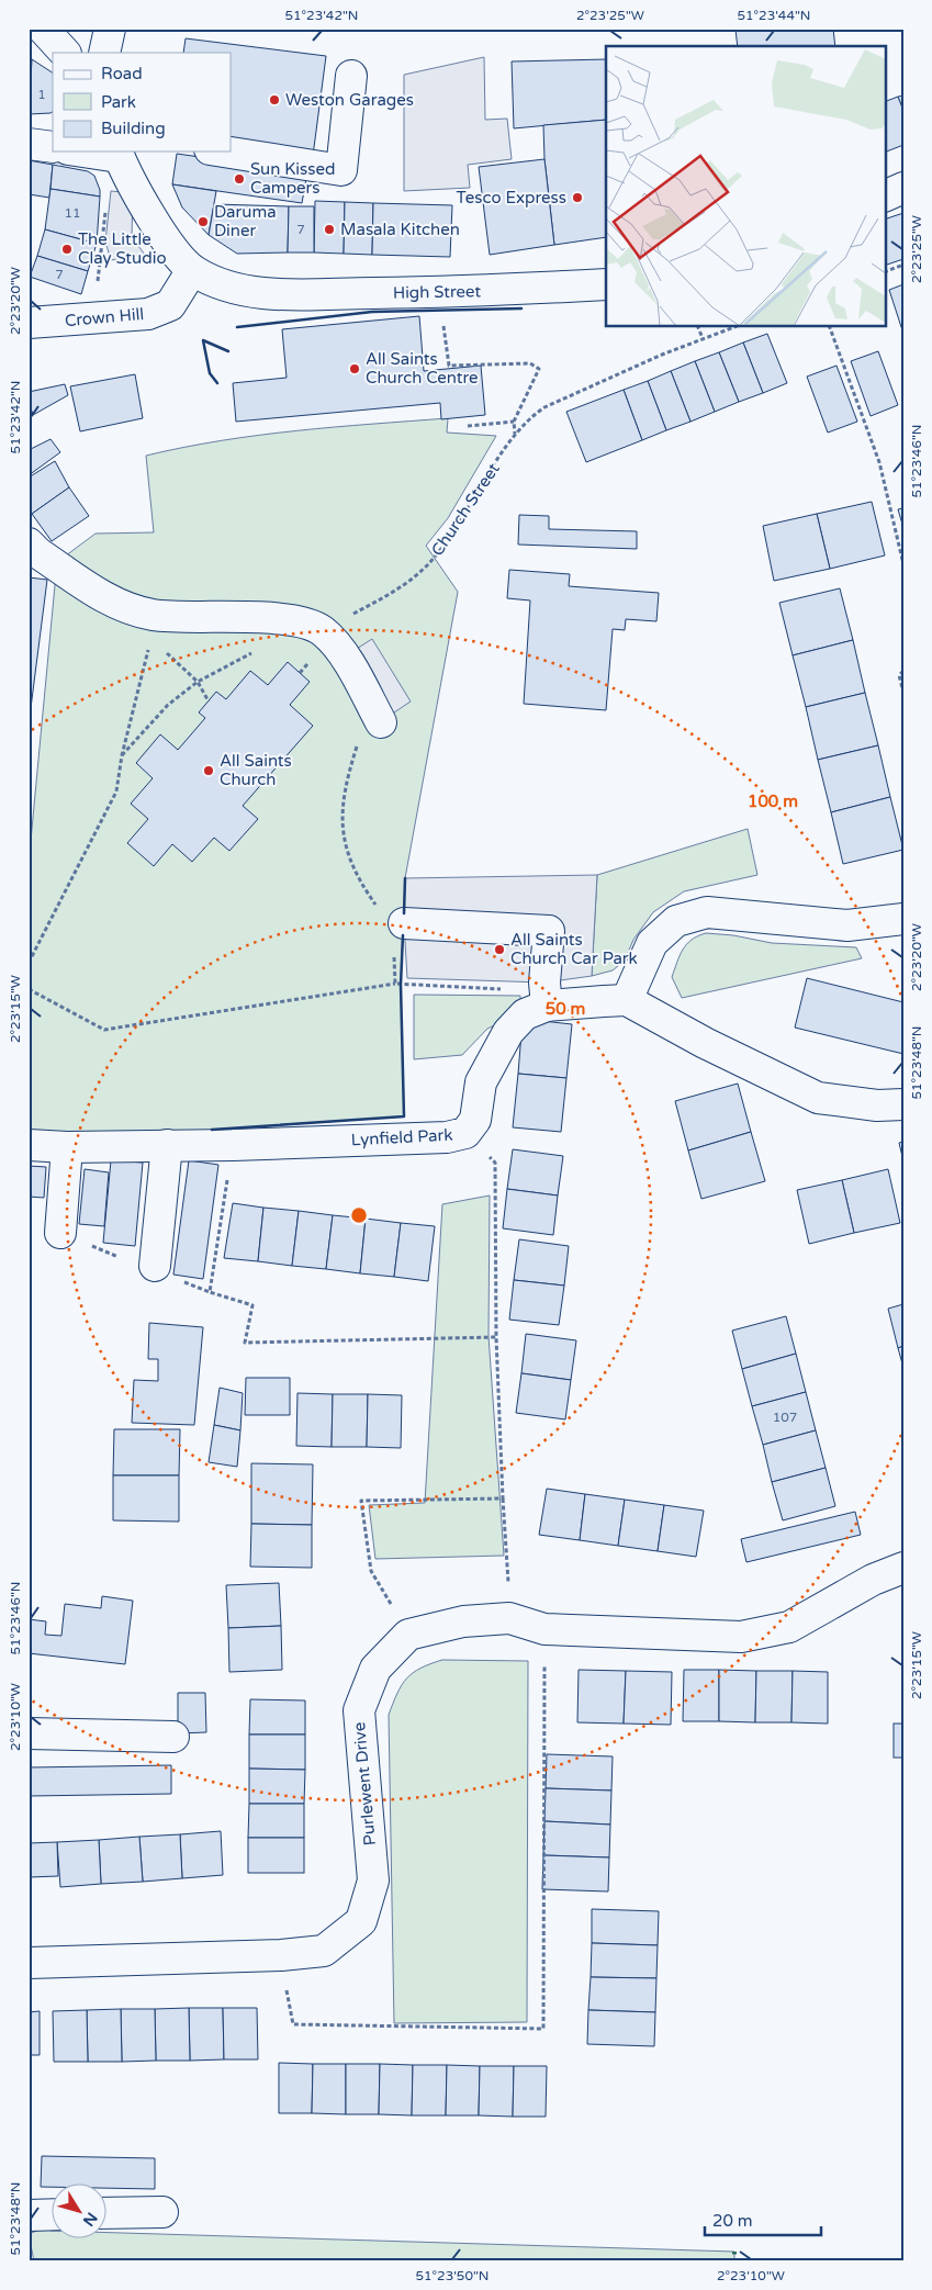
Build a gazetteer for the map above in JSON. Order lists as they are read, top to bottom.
{
  "streets": {
    "street": [
      "High Street",
      "Crown Hill",
      "Lynfield Park",
      "Purlewent Drive"
    ],
    "path": ["Church Street"]
  },
  "crossings": [
    ["High Street", "Crown Hill"]
  ],
  "places": [
    "Weston Garages",
    "Sun Kissed Campers",
    "Tesco Express",
    "Daruma Diner",
    "Masala Kitchen",
    "The Little Clay Studio",
    "All Saints Church Centre",
    "All Saints Church",
    "All Saints Church Car Park"
  ],
  "house_numbers": [
    "1",
    "11",
    "7",
    "7",
    "107"
  ],
  "legend": ["Road", "Park", "Building"],
  "scale_bar": "20 m",
  "north": "bottom right",
  "coordinates": [
    "51°23'42\"N",
    "2°23'25\"W",
    "51°23'44\"N",
    "2°23'20\"W",
    "51°23'46\"N",
    "2°23'15\"W",
    "51°23'48\"N",
    "2°23'10\"W",
    "51°23'50\"N"
  ],
  "rings": ["100 m", "50 m"]
}
